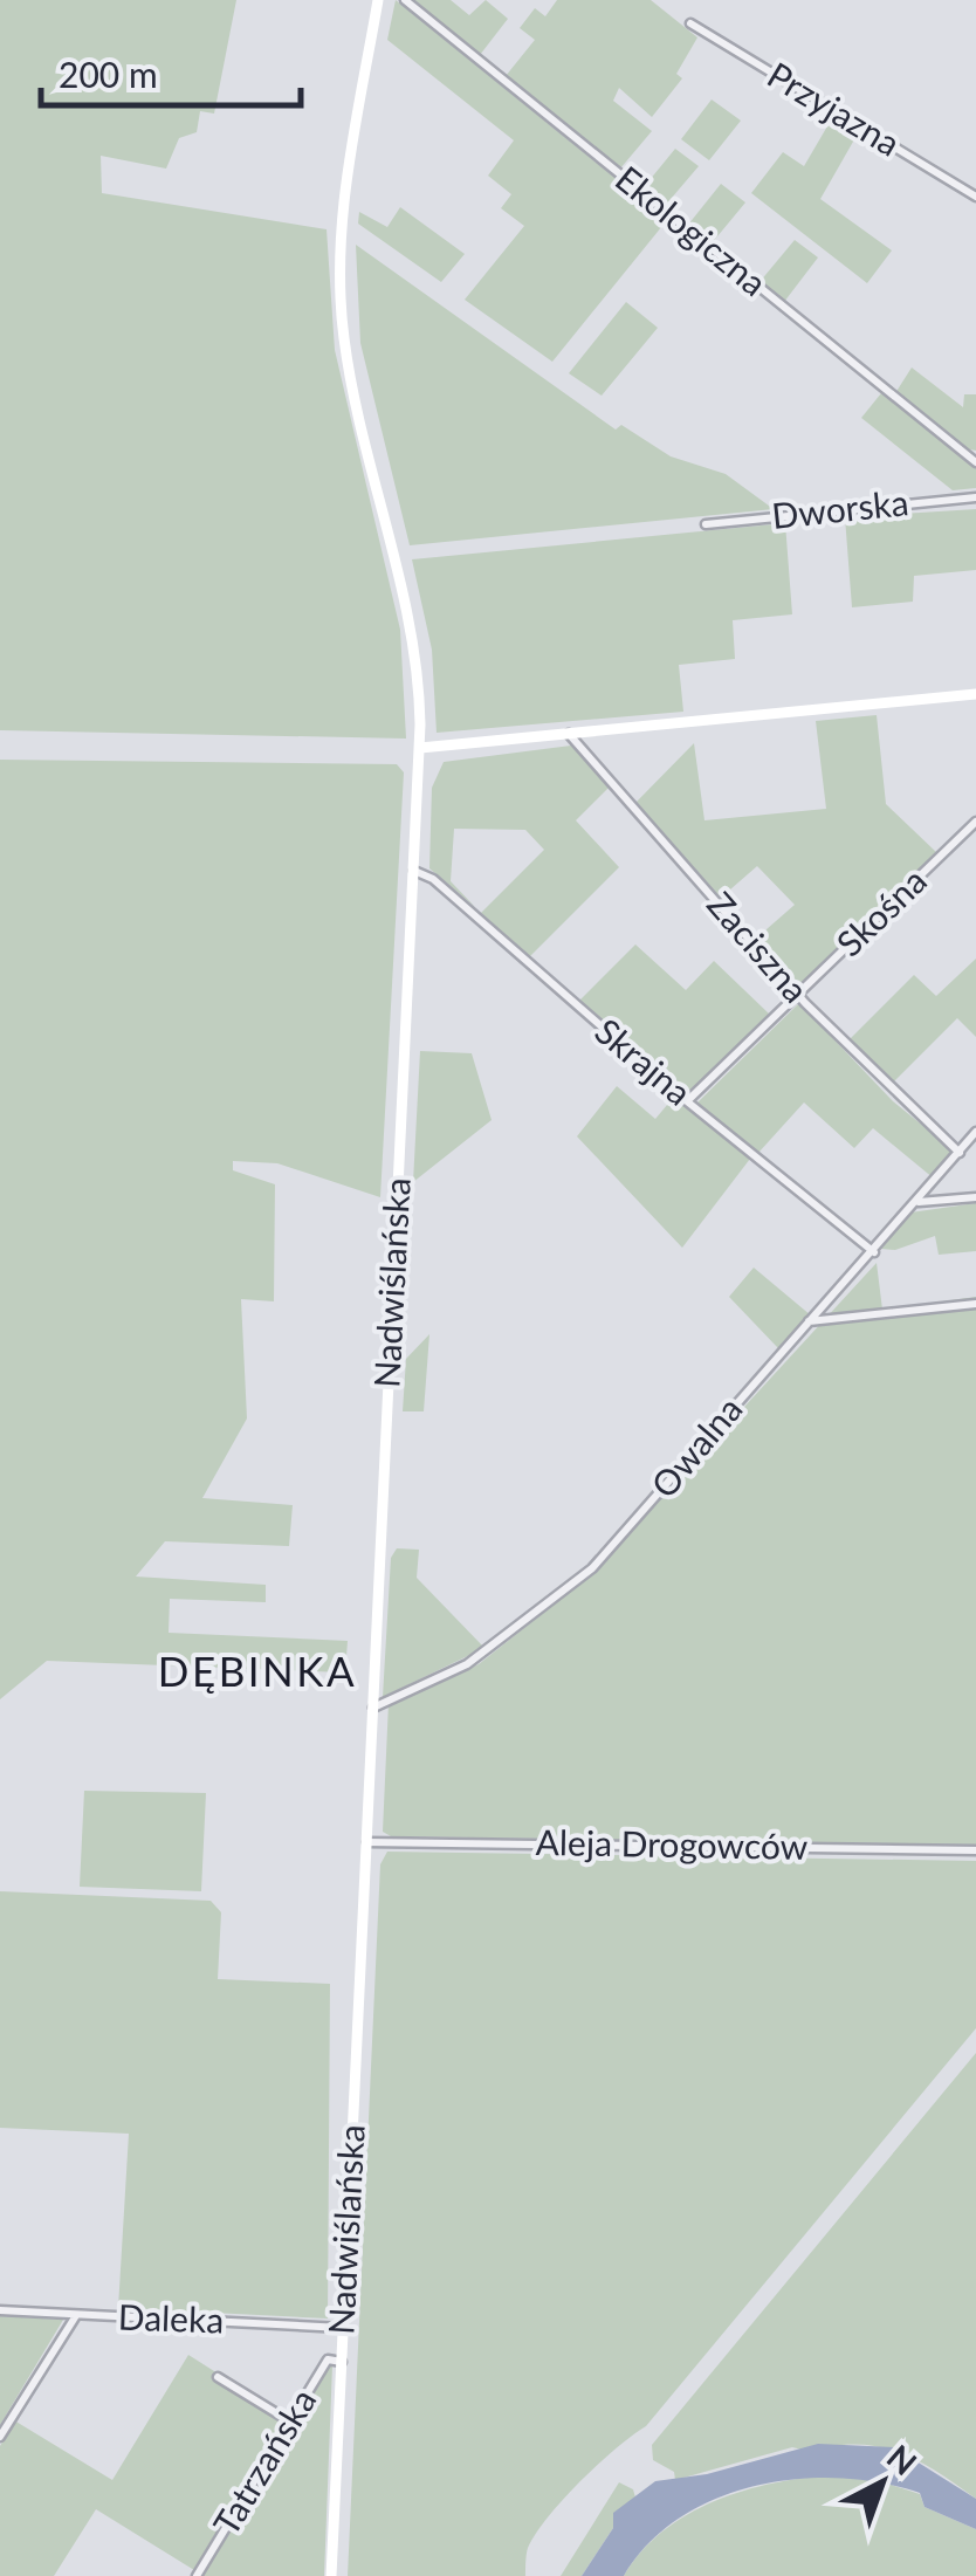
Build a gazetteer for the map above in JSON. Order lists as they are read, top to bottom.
{
  "streets": {
    "main road": ["Nadwiślańska"],
    "street": [
      "Przyjazna",
      "Ekologiczna",
      "Dworska",
      "Skośna",
      "Zaciszna",
      "Skrajna",
      "Owalna",
      "Aleja Drogowców",
      "Daleka",
      "Tatrzańska"
    ]
  },
  "crossings": [
    ["Skośna", "Zaciszna"],
    ["Skośna", "Skrajna"],
    ["Zaciszna", "Owalna"],
    ["Skrajna", "Nadwiślańska"],
    ["Skrajna", "Owalna"],
    ["Nadwiślańska", "Owalna"],
    ["Nadwiślańska", "Aleja Drogowców"],
    ["Nadwiślańska", "Daleka"],
    ["Nadwiślańska", "Tatrzańska"]
  ],
  "districts": ["DĘBINKA"],
  "scale_bar": "200 m",
  "north": "top right"
}
